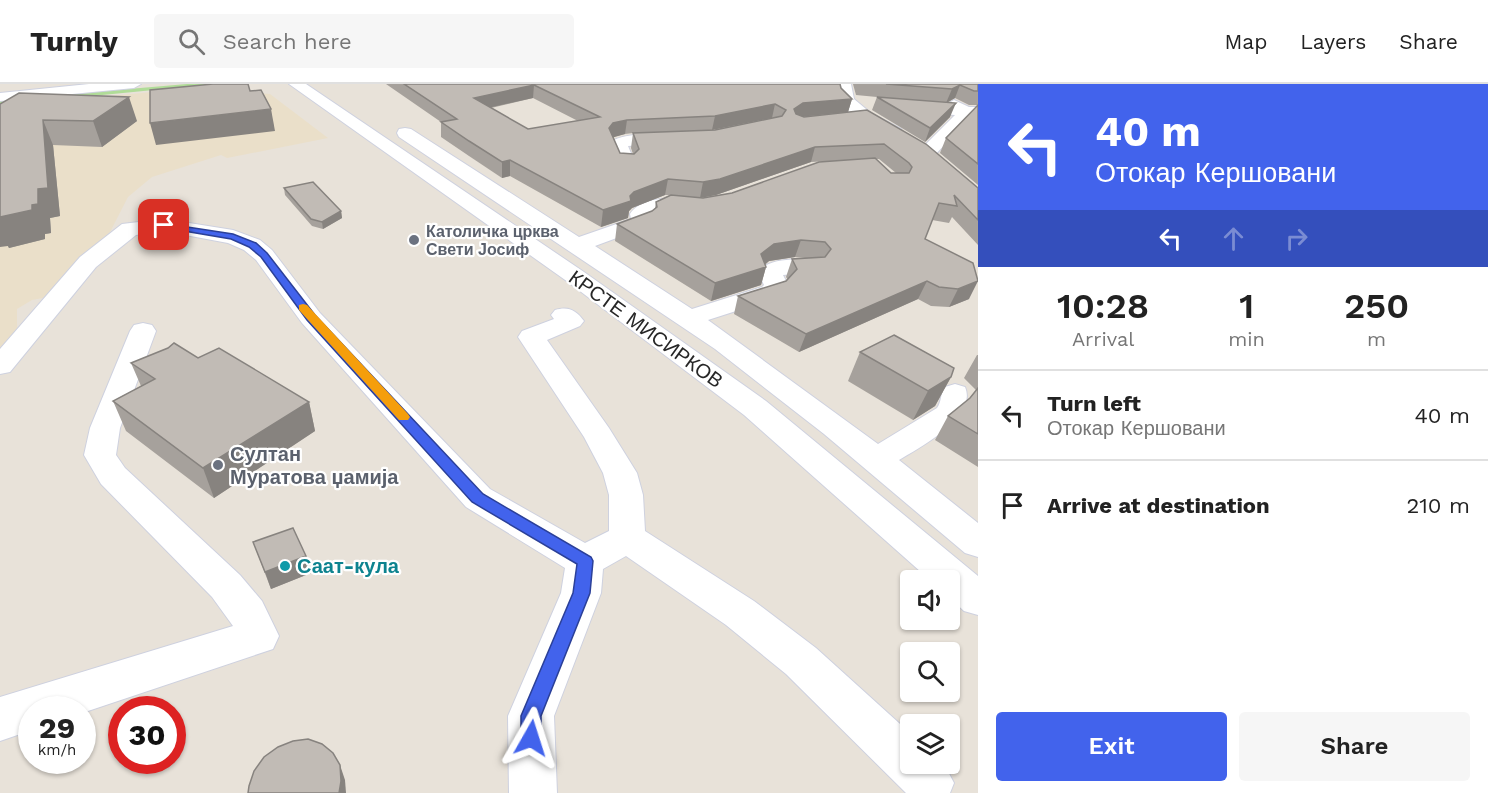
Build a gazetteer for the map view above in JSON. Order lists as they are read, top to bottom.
{
  "streets": {
    "street": ["КРСТЕ МИСИРКОВ"]
  },
  "places": ["Католичка црква Свети Јосиф", "Султан Муратова џамија", "Саат-кула"],
  "page": {
    "header": "Turnly",
    "search": "Search here",
    "nav": ["Map", "Layers", "Share"],
    "turn": ["40 m", "Отокар Кершовани"],
    "eta": [
      "10:28",
      "Arrival",
      "1",
      "min",
      "250",
      "m"
    ],
    "list": [
      {
        "name": "Turn left",
        "note": "Отокар Кершовани",
        "value": "40 m"
      },
      {
        "name": "Arrive at destination",
        "value": "210 m"
      }
    ],
    "speed": "29 km/h",
    "limit": "30",
    "buttons": ["Exit", "Share"]
  }
}
